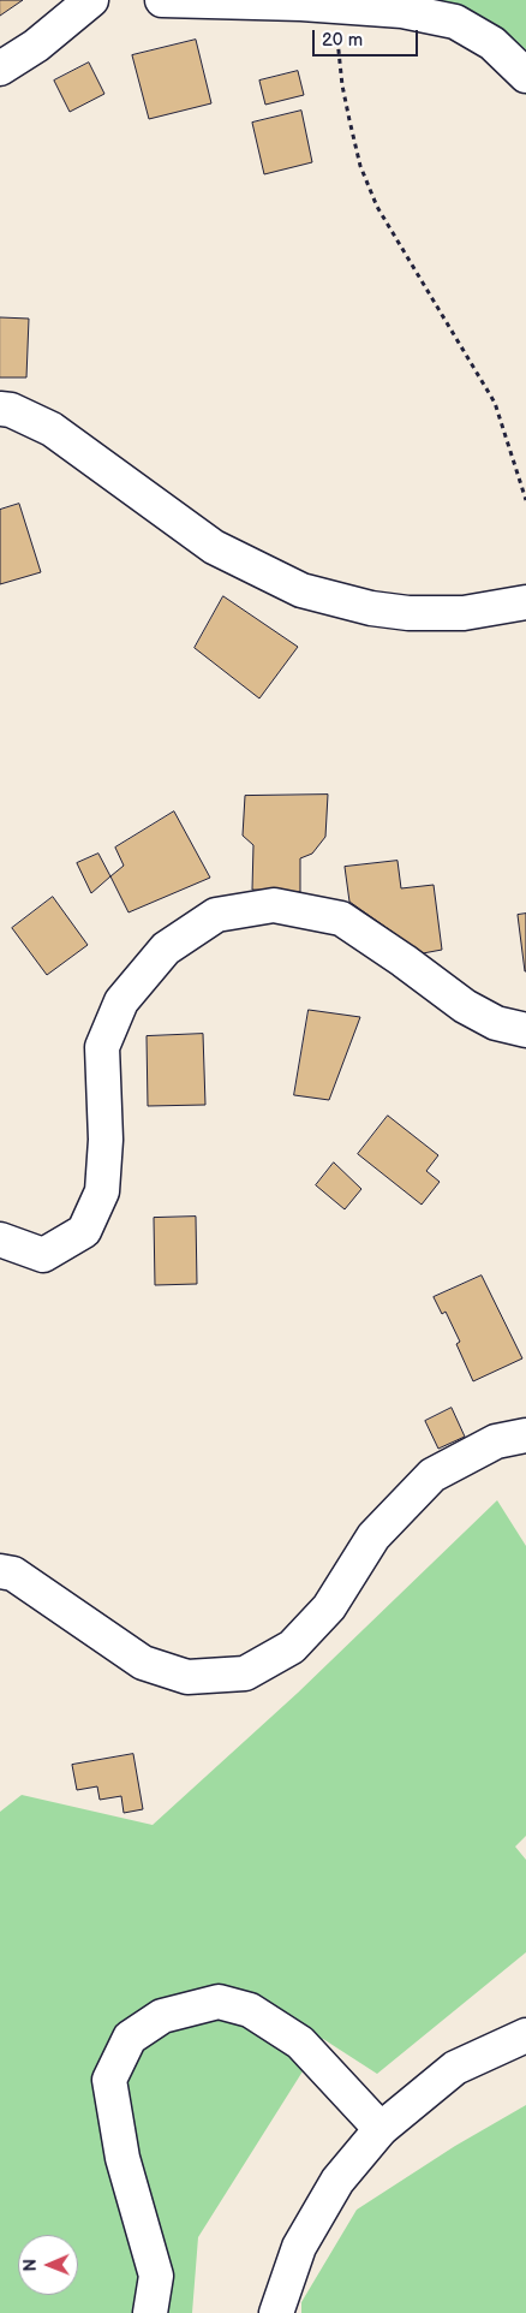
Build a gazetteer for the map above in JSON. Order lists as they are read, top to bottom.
{
  "scale_bar": "20 m",
  "north": "left"
}
